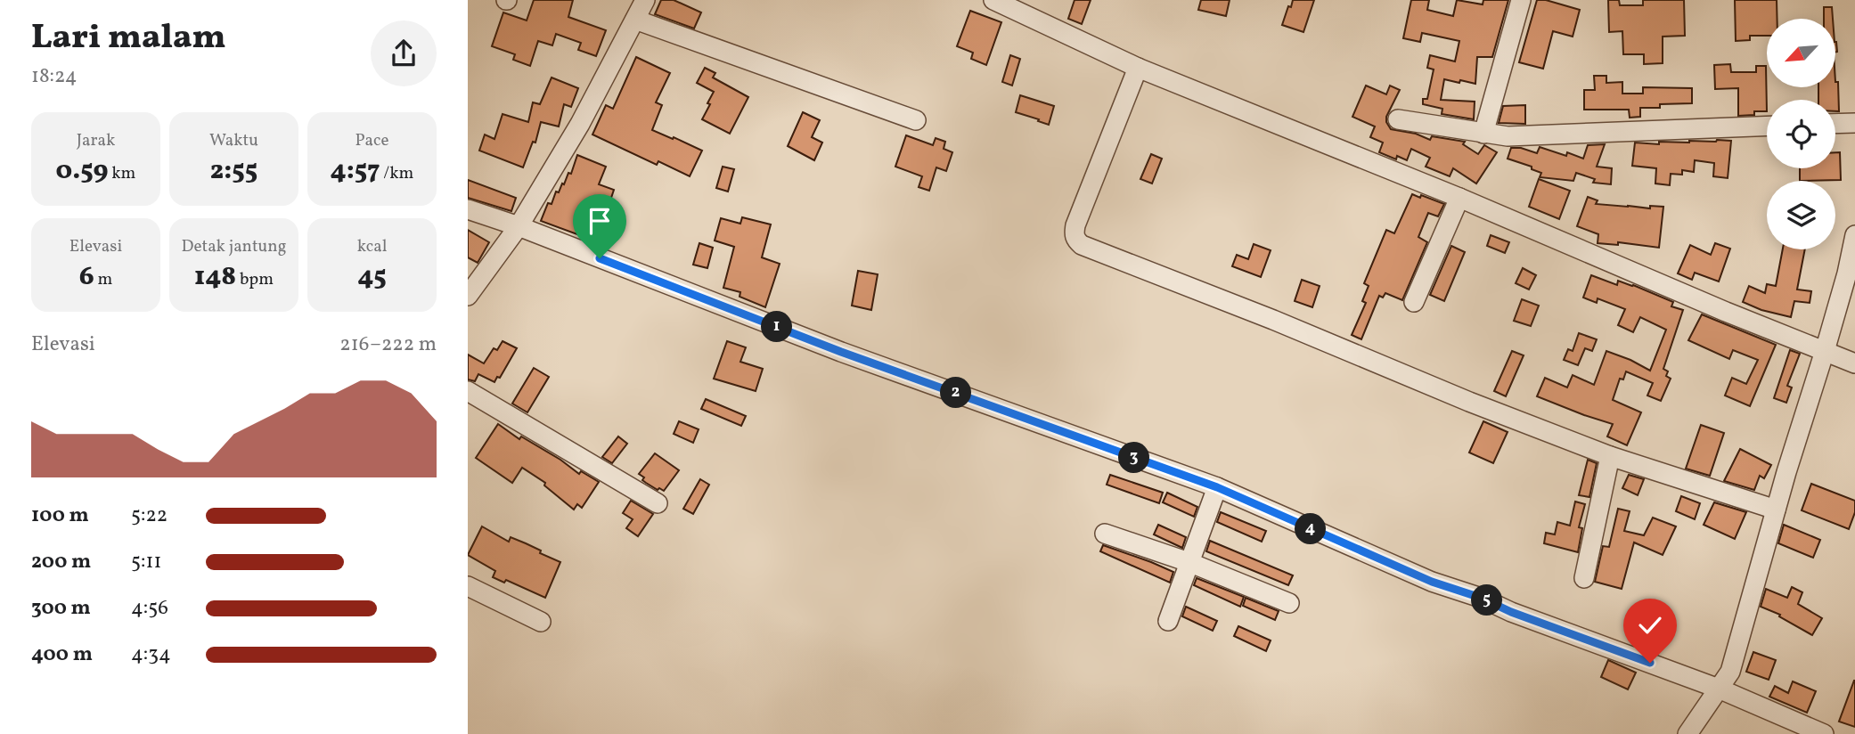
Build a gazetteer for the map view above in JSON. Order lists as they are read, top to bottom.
{
  "north": "bottom left",
  "page": {
    "heading": ["Lari malam", "18:24"],
    "stats": [
      ["Jarak", "0.59 km"],
      ["Waktu", "2:55"],
      ["Pace", "4:57 /km"],
      ["Elevasi", "6 m"],
      ["Detak jantung", "148 bpm"],
      ["kcal", "45"]
    ],
    "pins": [
      "1",
      "2",
      "3",
      "4",
      "5"
    ],
    "chart": ["Elevasi", "216–222 m"],
    "list": [
      {
        "name": "100 m",
        "note": "5:22"
      },
      {
        "name": "200 m",
        "note": "5:11"
      },
      {
        "name": "300 m",
        "note": "4:56"
      },
      {
        "name": "400 m",
        "note": "4:34"
      }
    ]
  }
}
